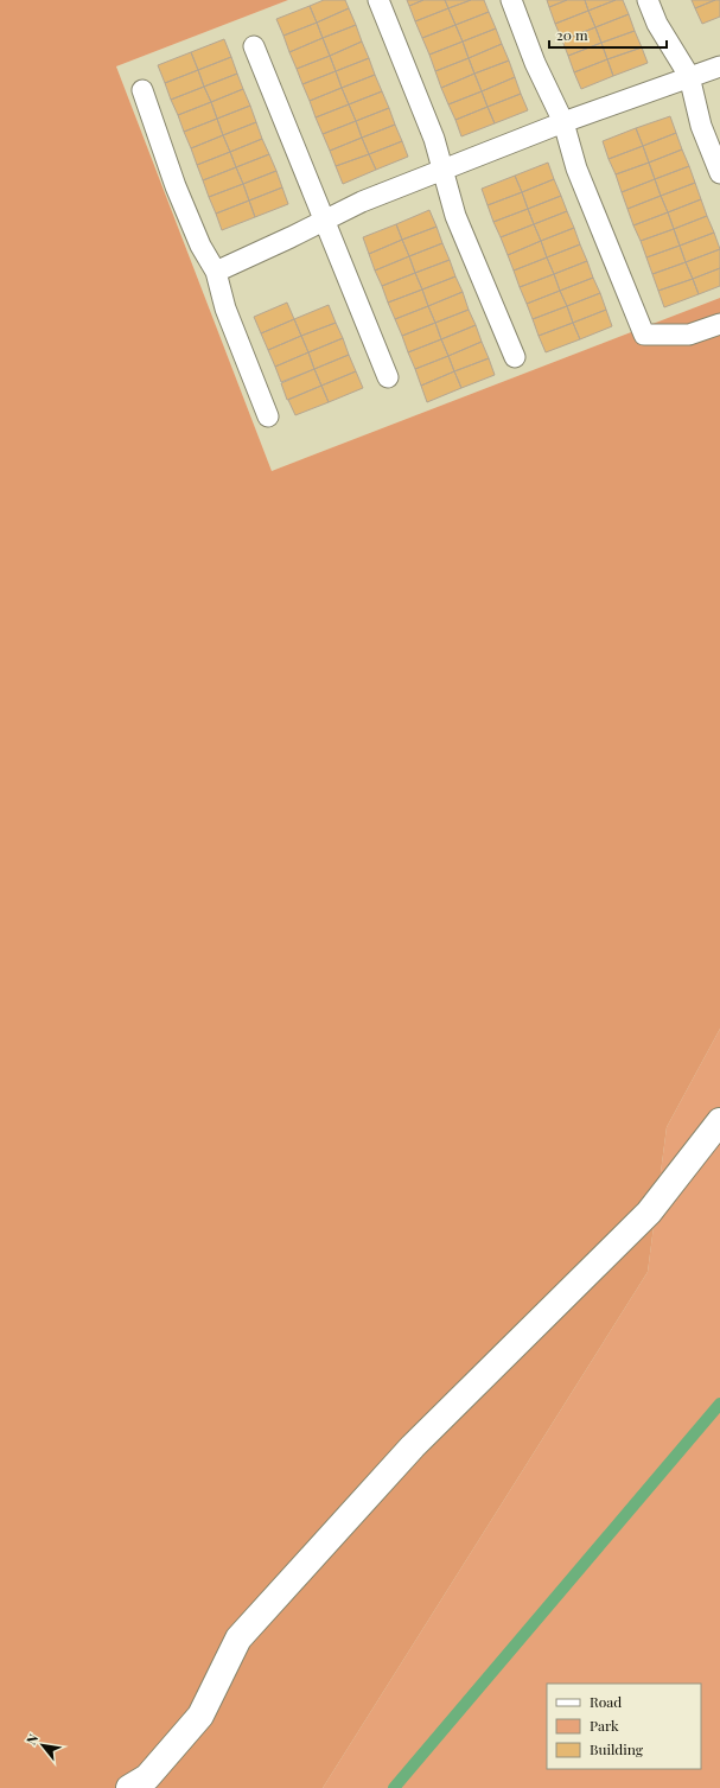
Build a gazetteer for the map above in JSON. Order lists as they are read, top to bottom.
{
  "legend": ["Road", "Park", "Building"],
  "scale_bar": "20 m",
  "north": "top left"
}
